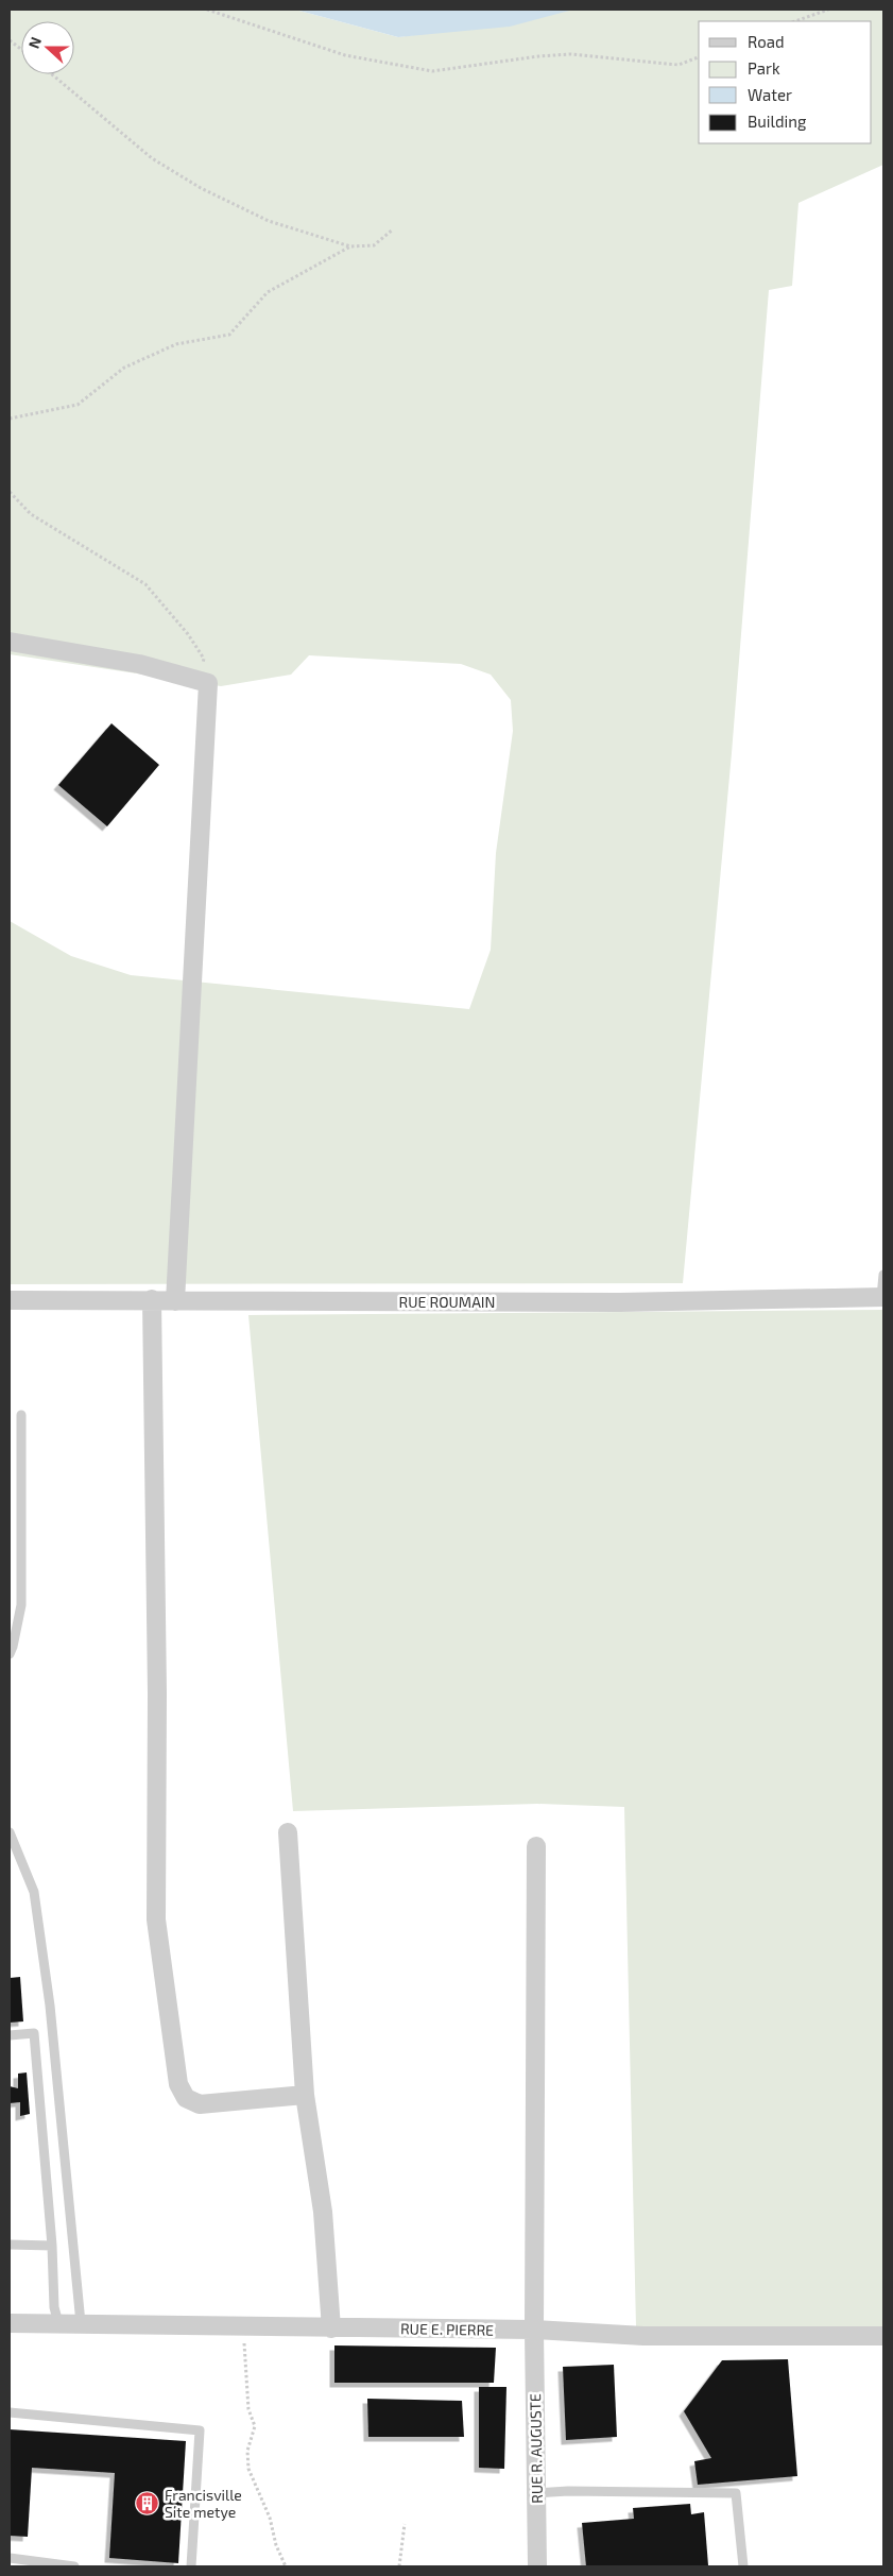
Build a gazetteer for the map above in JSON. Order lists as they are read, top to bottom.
{
  "streets": {
    "street": ["RUE ROUMAIN", "RUE E. PIERRE", "RUE R. AUGUSTE"]
  },
  "crossings": [
    ["RUE E. PIERRE", "RUE R. AUGUSTE"]
  ],
  "places": {
    "building": ["Francisville Site metye"]
  },
  "legend": [
    "Road",
    "Park",
    "Water",
    "Building"
  ],
  "north": "left"
}
